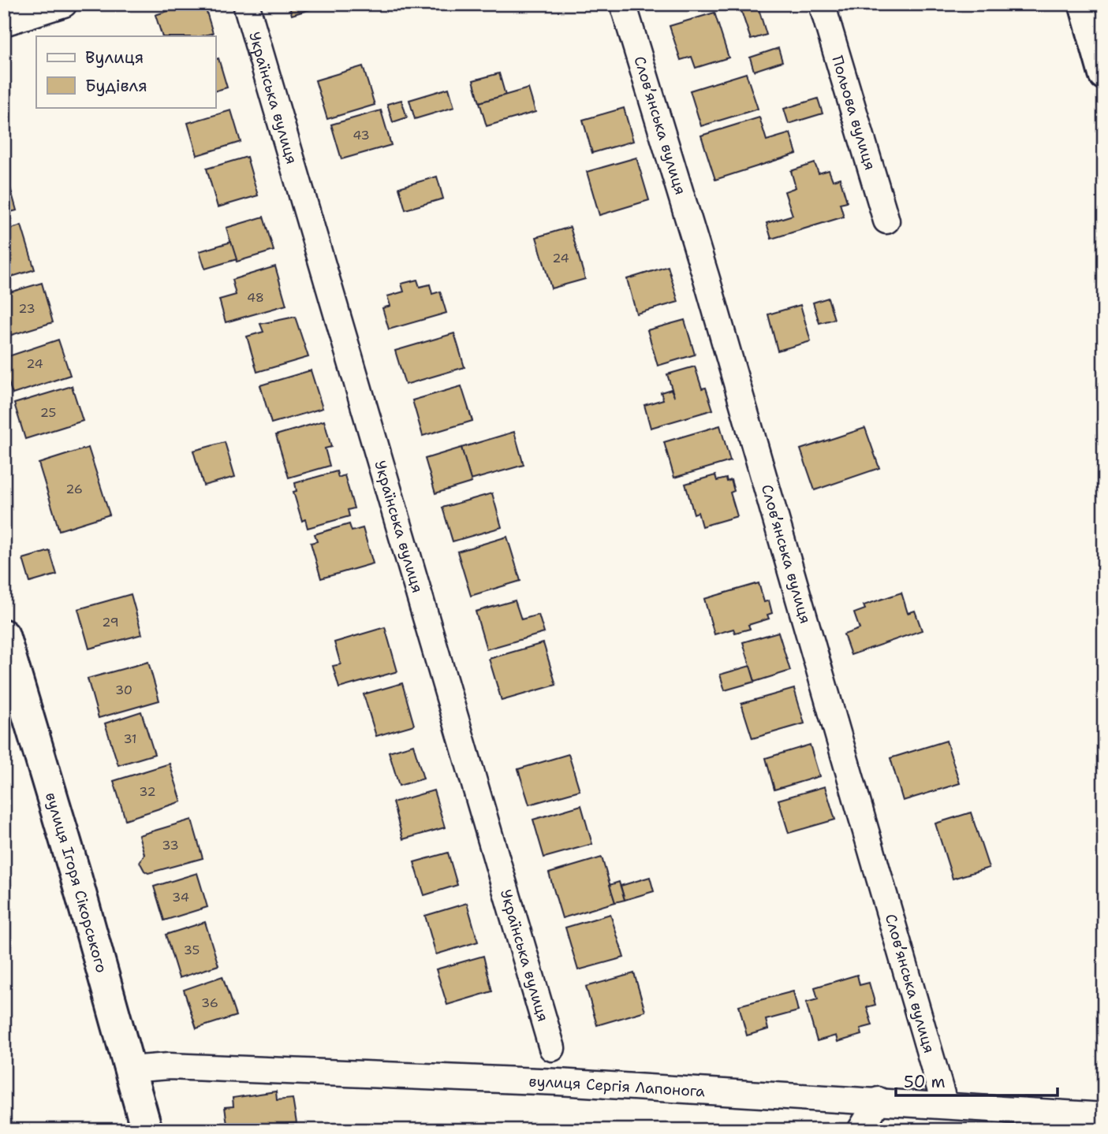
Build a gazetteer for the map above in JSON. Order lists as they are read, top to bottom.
{
  "streets": {
    "street": [
      "Українська вулиця",
      "Польова вулиця",
      "Словʼянська вулиця",
      "вулиця Ігоря Сікорського",
      "вулиця Сергія Лапонога"
    ]
  },
  "crossings": [
    ["Словʼянська вулиця", "вулиця Сергія Лапонога"],
    ["вулиця Ігоря Сікорського", "вулиця Сергія Лапонога"]
  ],
  "house_numbers": [
    "43",
    "24",
    "48",
    "23",
    "24",
    "25",
    "26",
    "29",
    "30",
    "31",
    "32",
    "33",
    "34",
    "35",
    "36"
  ],
  "legend": ["Вулиця", "Будівля"],
  "scale_bar": "50 m"
}
